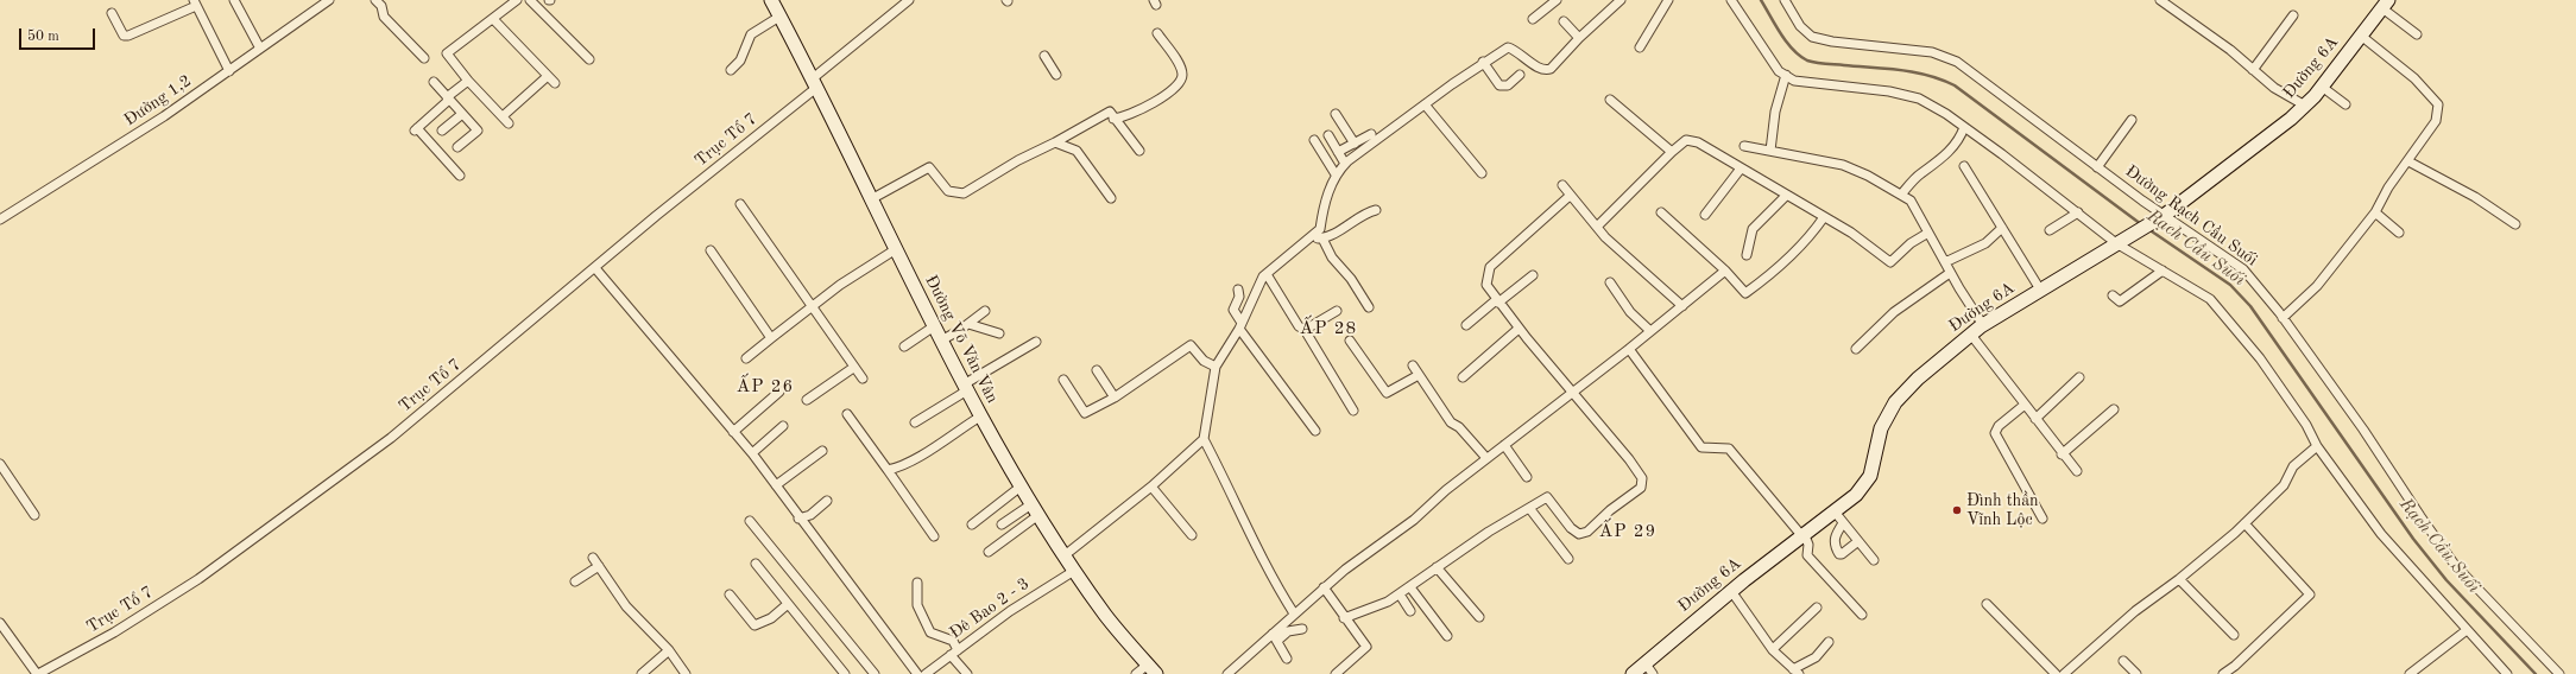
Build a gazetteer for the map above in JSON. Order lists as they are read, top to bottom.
{
  "streets": {
    "street": [
      "Đường 6A",
      "Đường 1,2",
      "Trục Tổ 7",
      "Đường Rạch Cầu Suối",
      "Đường Võ Văn Vân",
      "Đê Bao 2 - 3"
    ]
  },
  "crossings": [
    ["Đường 6A", "Đường Rạch Cầu Suối"],
    ["Trục Tổ 7", "Đường Võ Văn Vân"],
    ["Đường Võ Văn Vân", "Đê Bao 2 - 3"]
  ],
  "districts": ["ẤP 28", "ẤP 26", "ẤP 29"],
  "water": ["Rạch Cầu Suối"],
  "places": ["Đình thần Vĩnh Lộc"],
  "scale_bar": "50 m"
}
